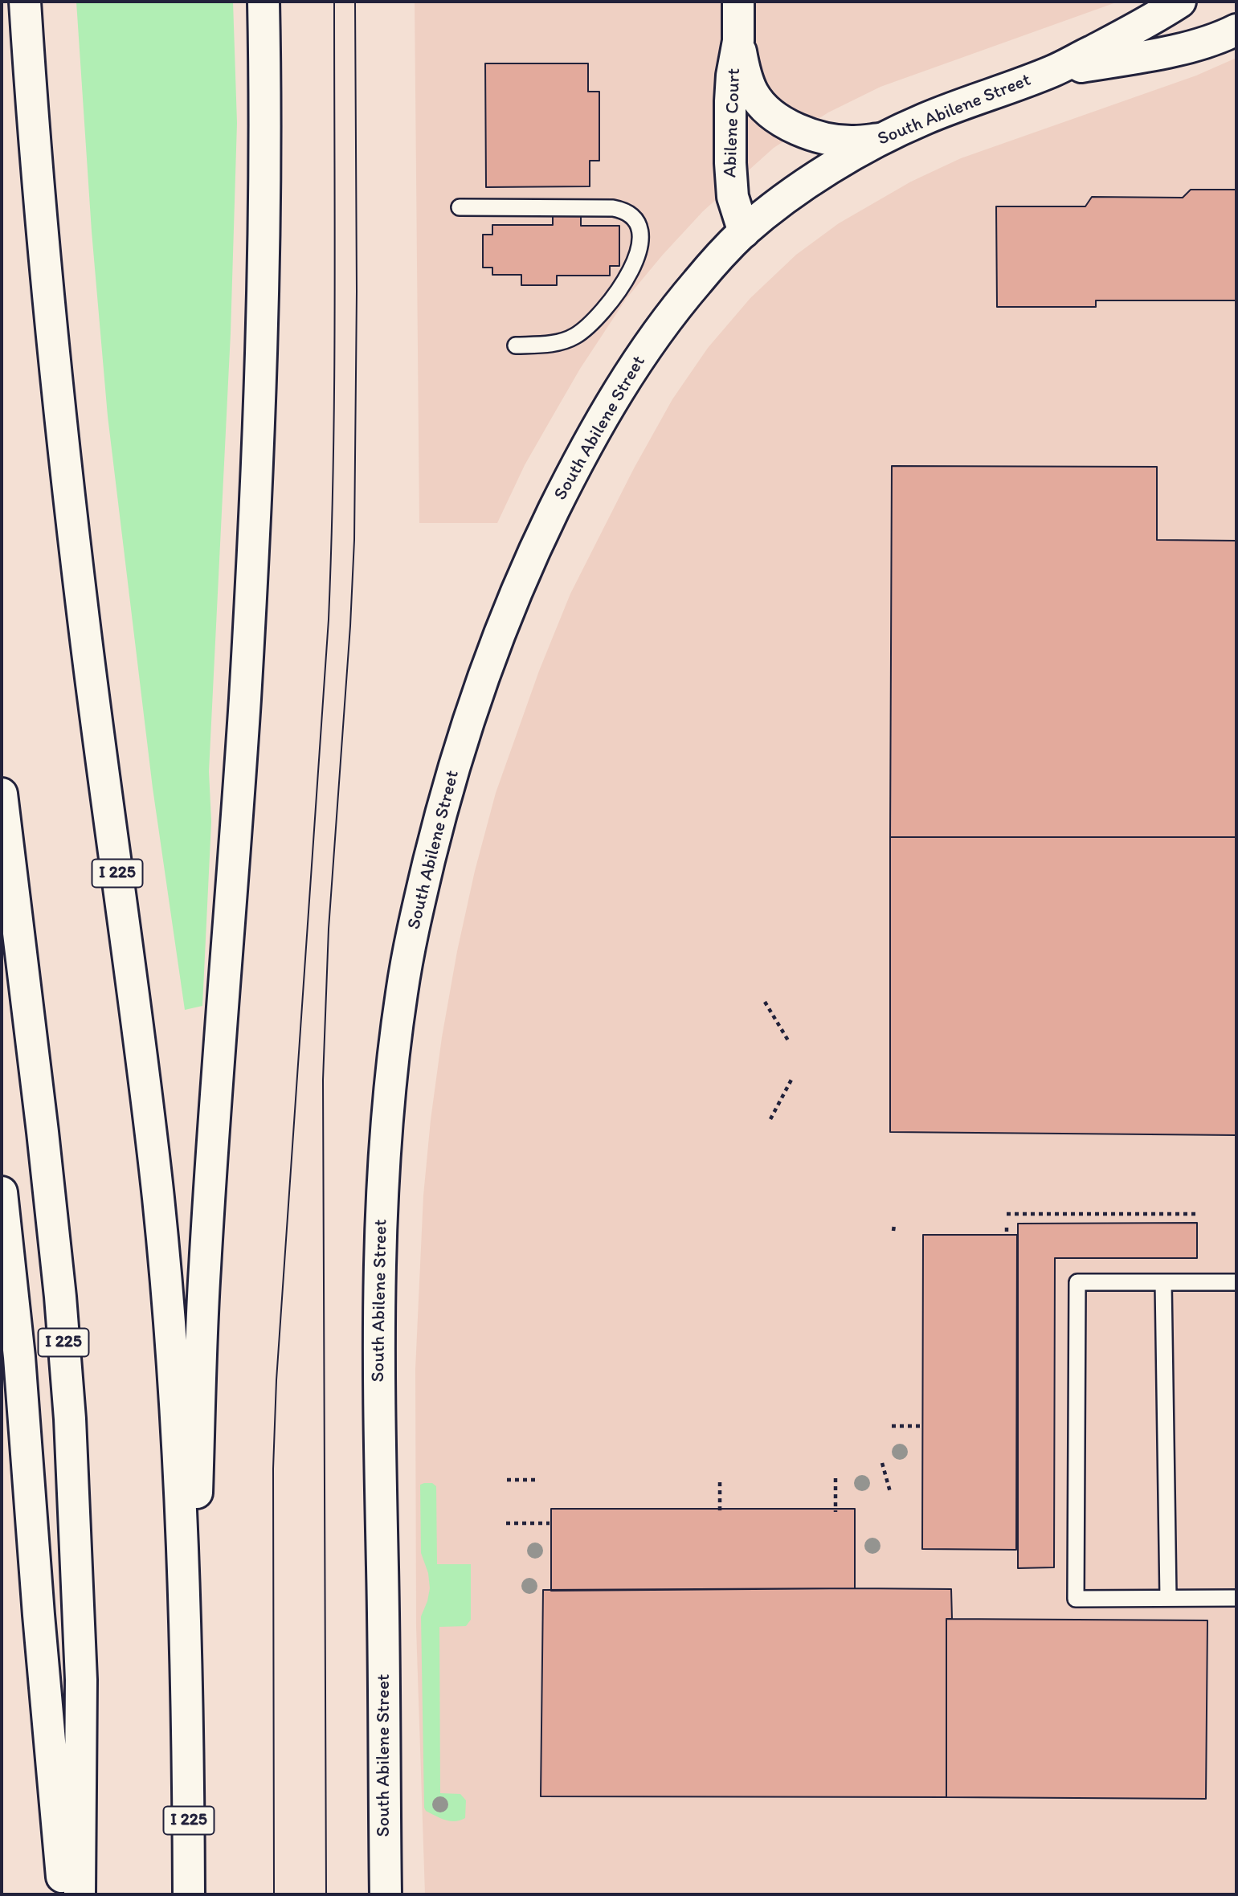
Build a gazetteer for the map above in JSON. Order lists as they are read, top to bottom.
{
  "streets": {
    "main road": ["South Abilene Street", "Abilene Court", "I 225"]
  },
  "crossings": [
    ["South Abilene Street", "Abilene Court"]
  ]
}
